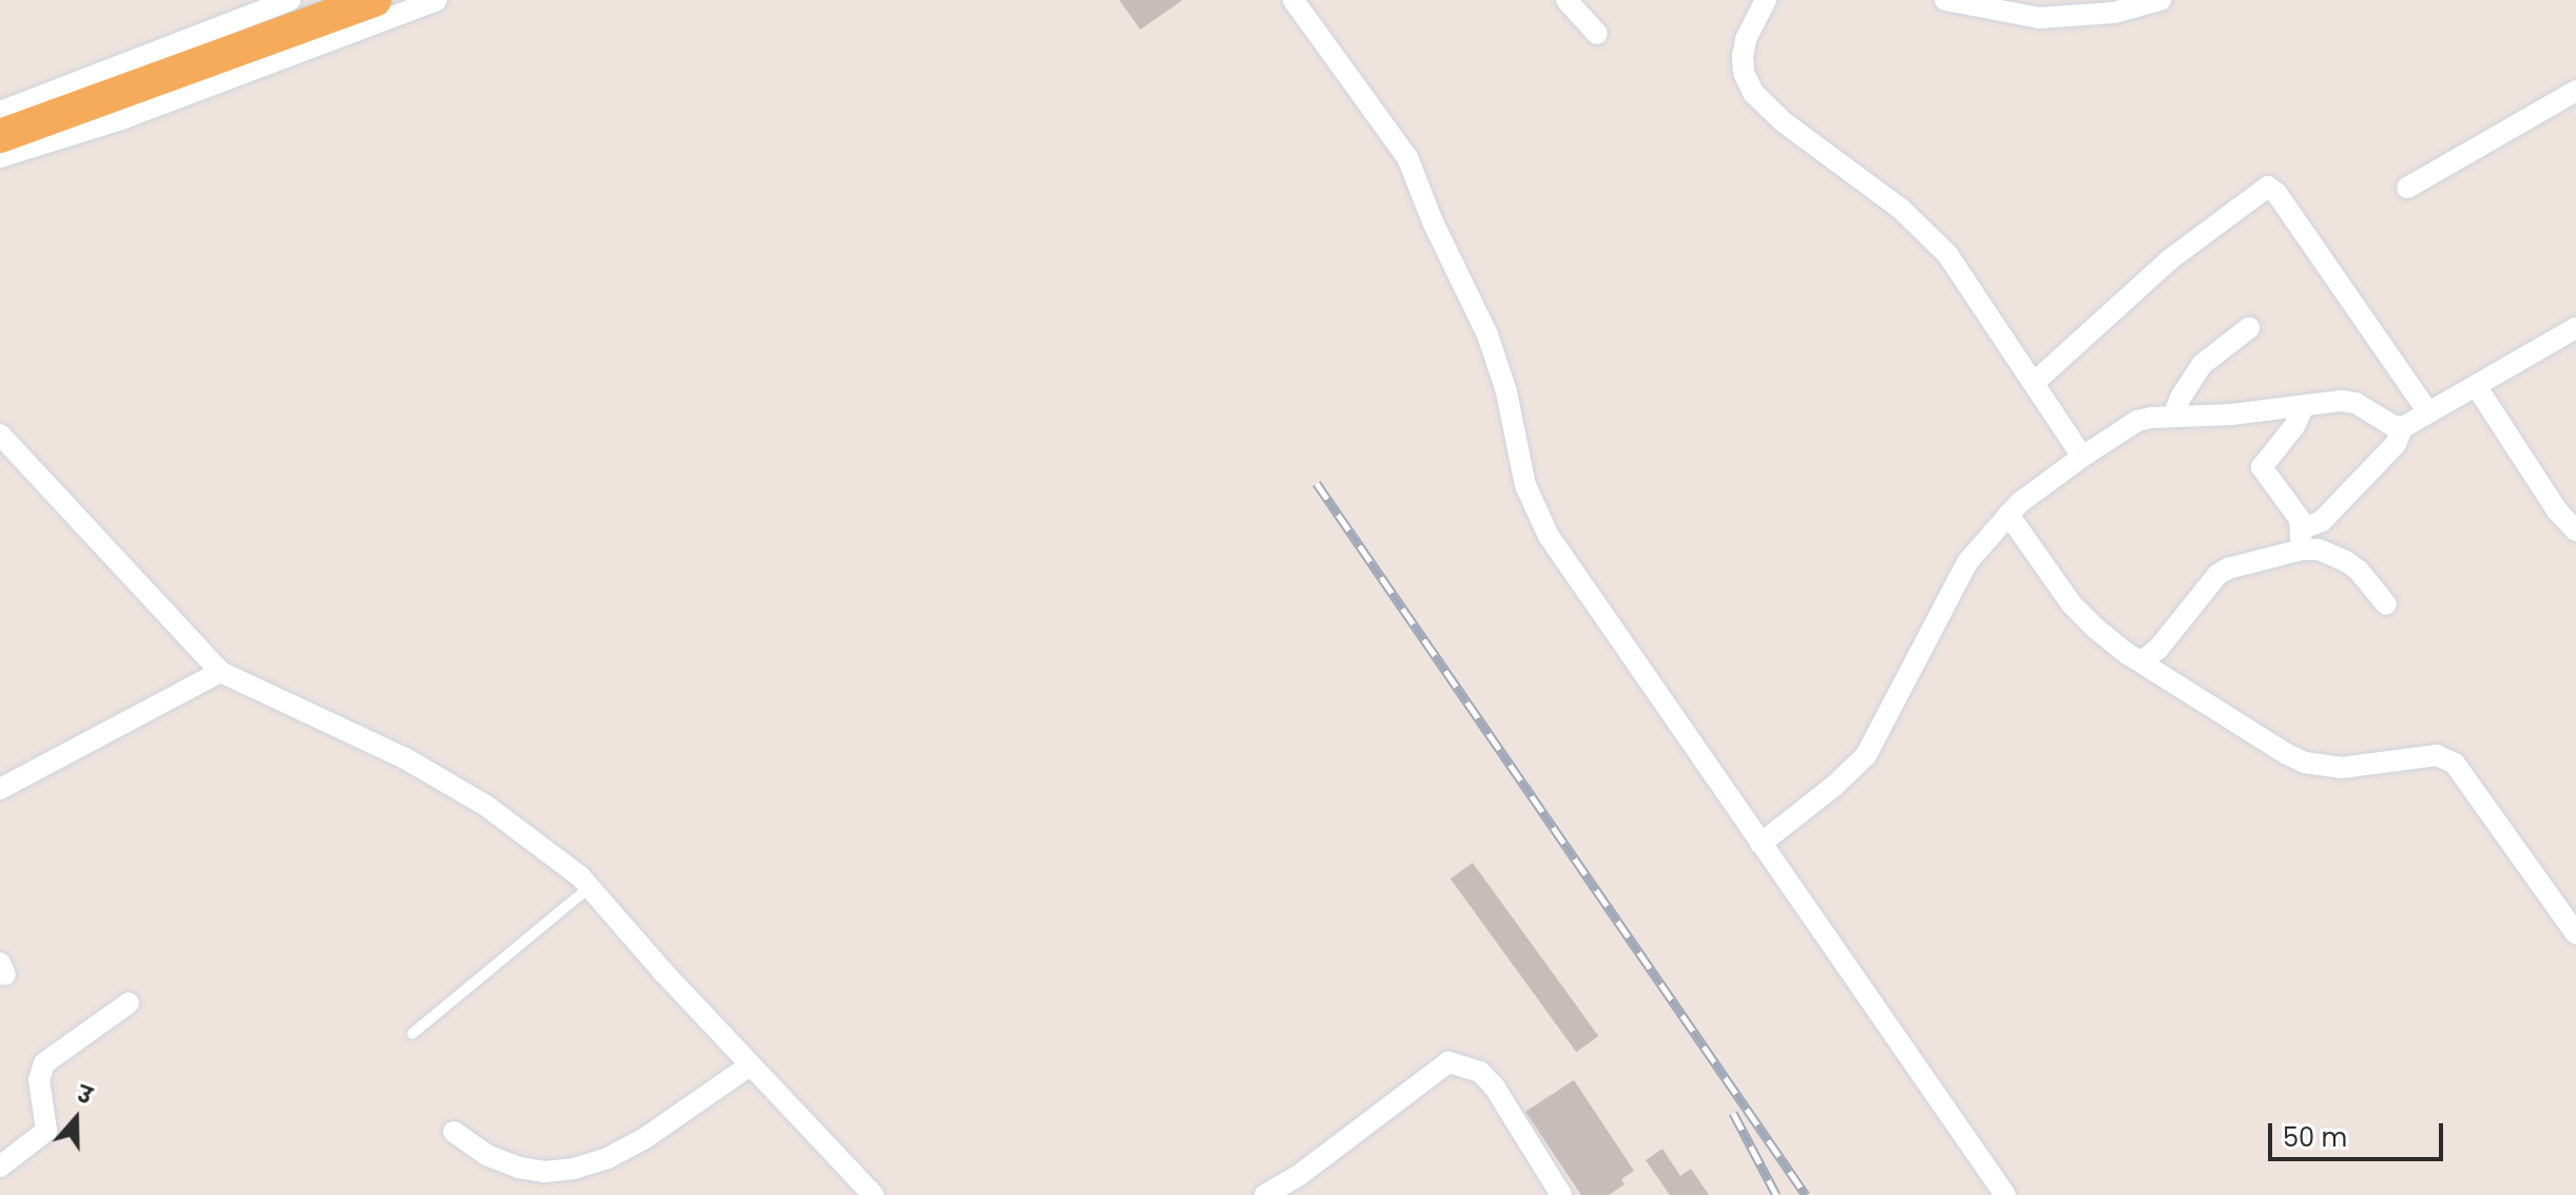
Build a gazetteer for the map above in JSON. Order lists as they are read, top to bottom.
{
  "scale_bar": "50 m",
  "north": "top"
}
